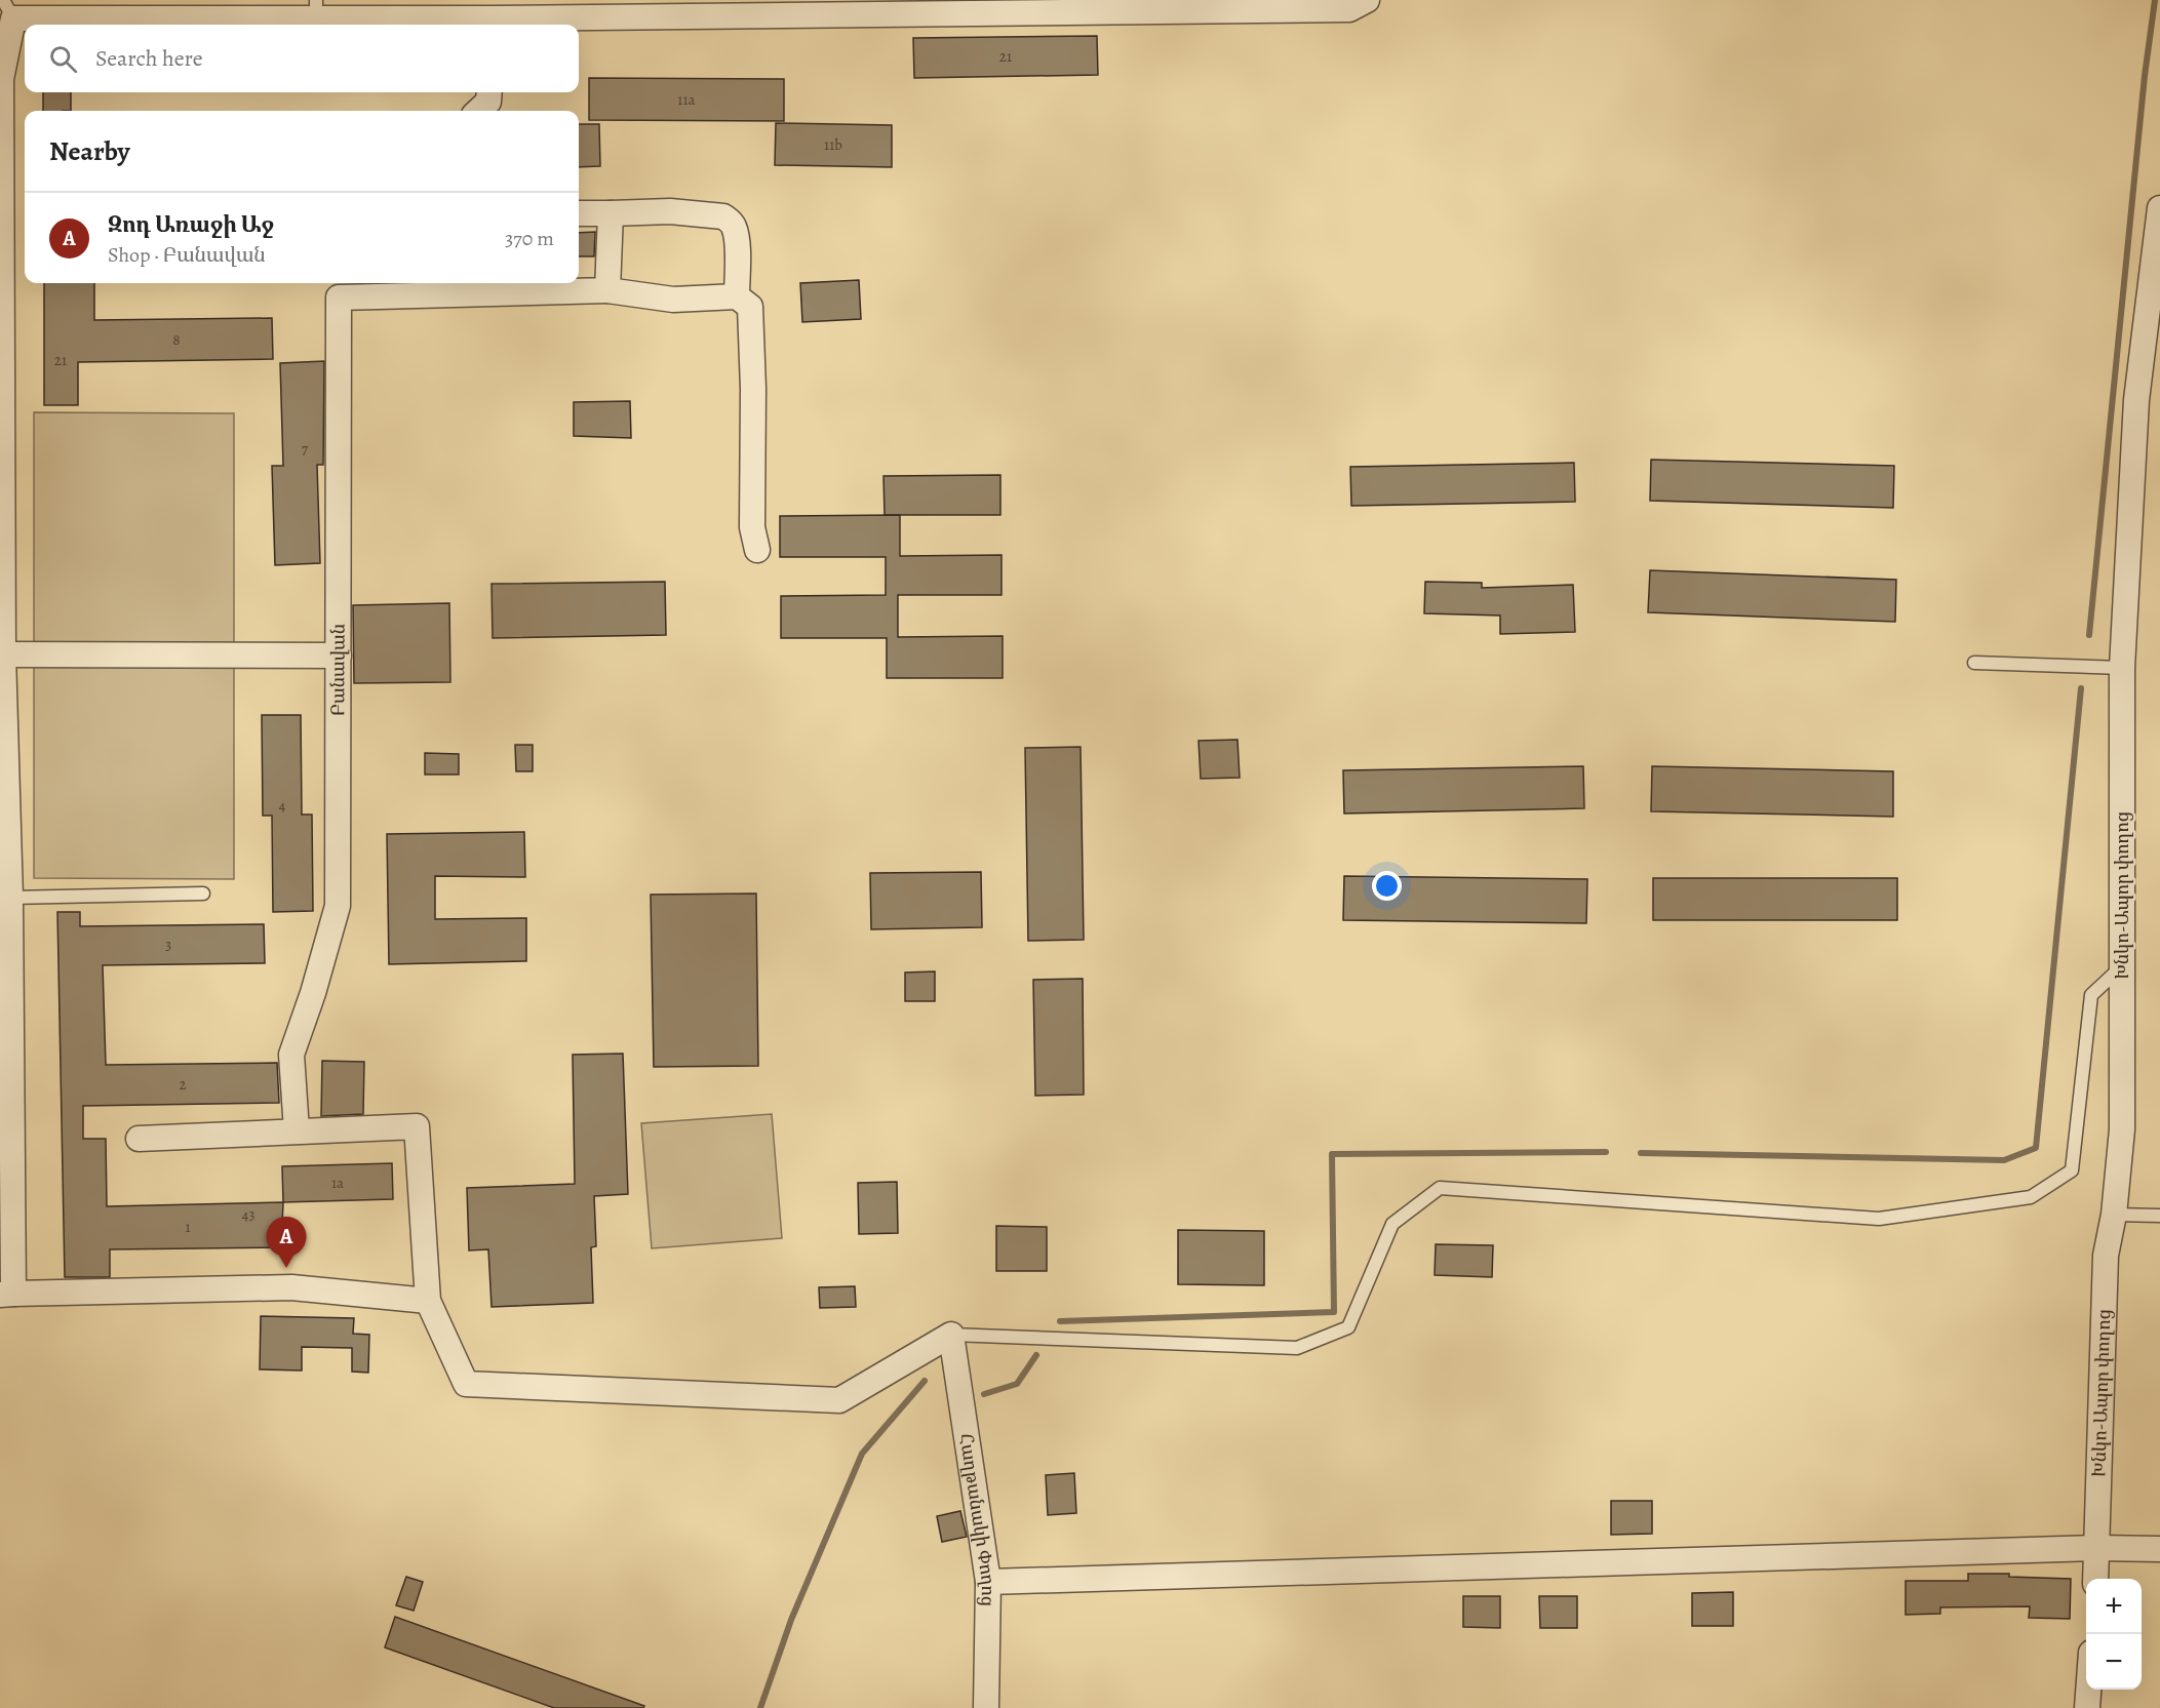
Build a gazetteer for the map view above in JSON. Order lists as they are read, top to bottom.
{
  "streets": {
    "street": ["Բանավան", "Խնկո-Ապոր փողոց", "Հաղթանակի Փողոց"]
  },
  "house_numbers": [
    "21",
    "11a",
    "11b",
    "8",
    "21",
    "7",
    "4",
    "3",
    "2",
    "1a",
    "43",
    "1"
  ],
  "page": {
    "search": "Search here",
    "heading": "Nearby",
    "list": [
      {
        "mark": "A",
        "name": "Զոդ Առաջի Աջ",
        "note": "Shop · Բանավան",
        "value": "370 m"
      }
    ],
    "pins": "A",
    "map_buttons": ["+", "−"]
  }
}
